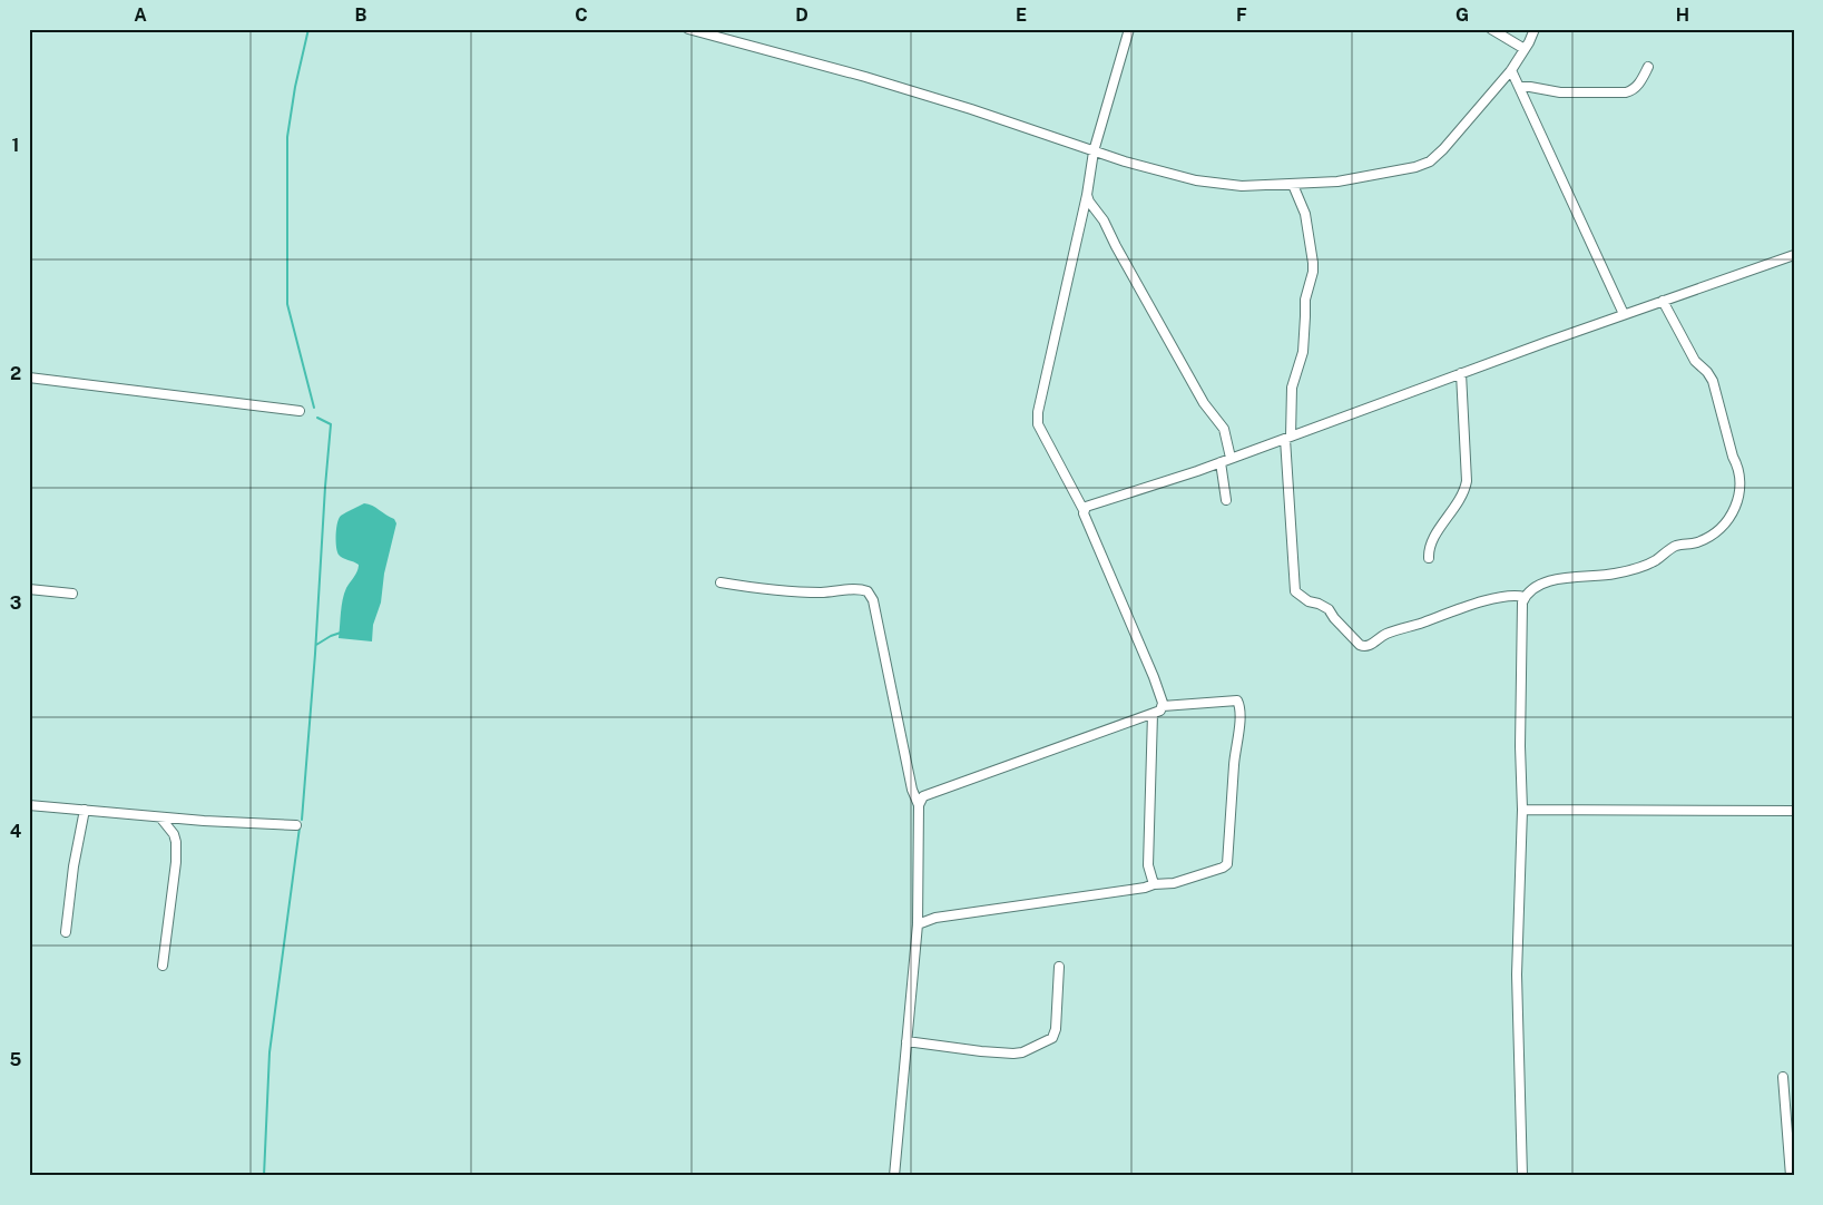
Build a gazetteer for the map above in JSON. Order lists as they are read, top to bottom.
{
  "grid": {
    "columns": [
      "A",
      "B",
      "C",
      "D",
      "E",
      "F",
      "G",
      "H"
    ],
    "rows": [
      "1",
      "2",
      "3",
      "4",
      "5"
    ]
  }
}
